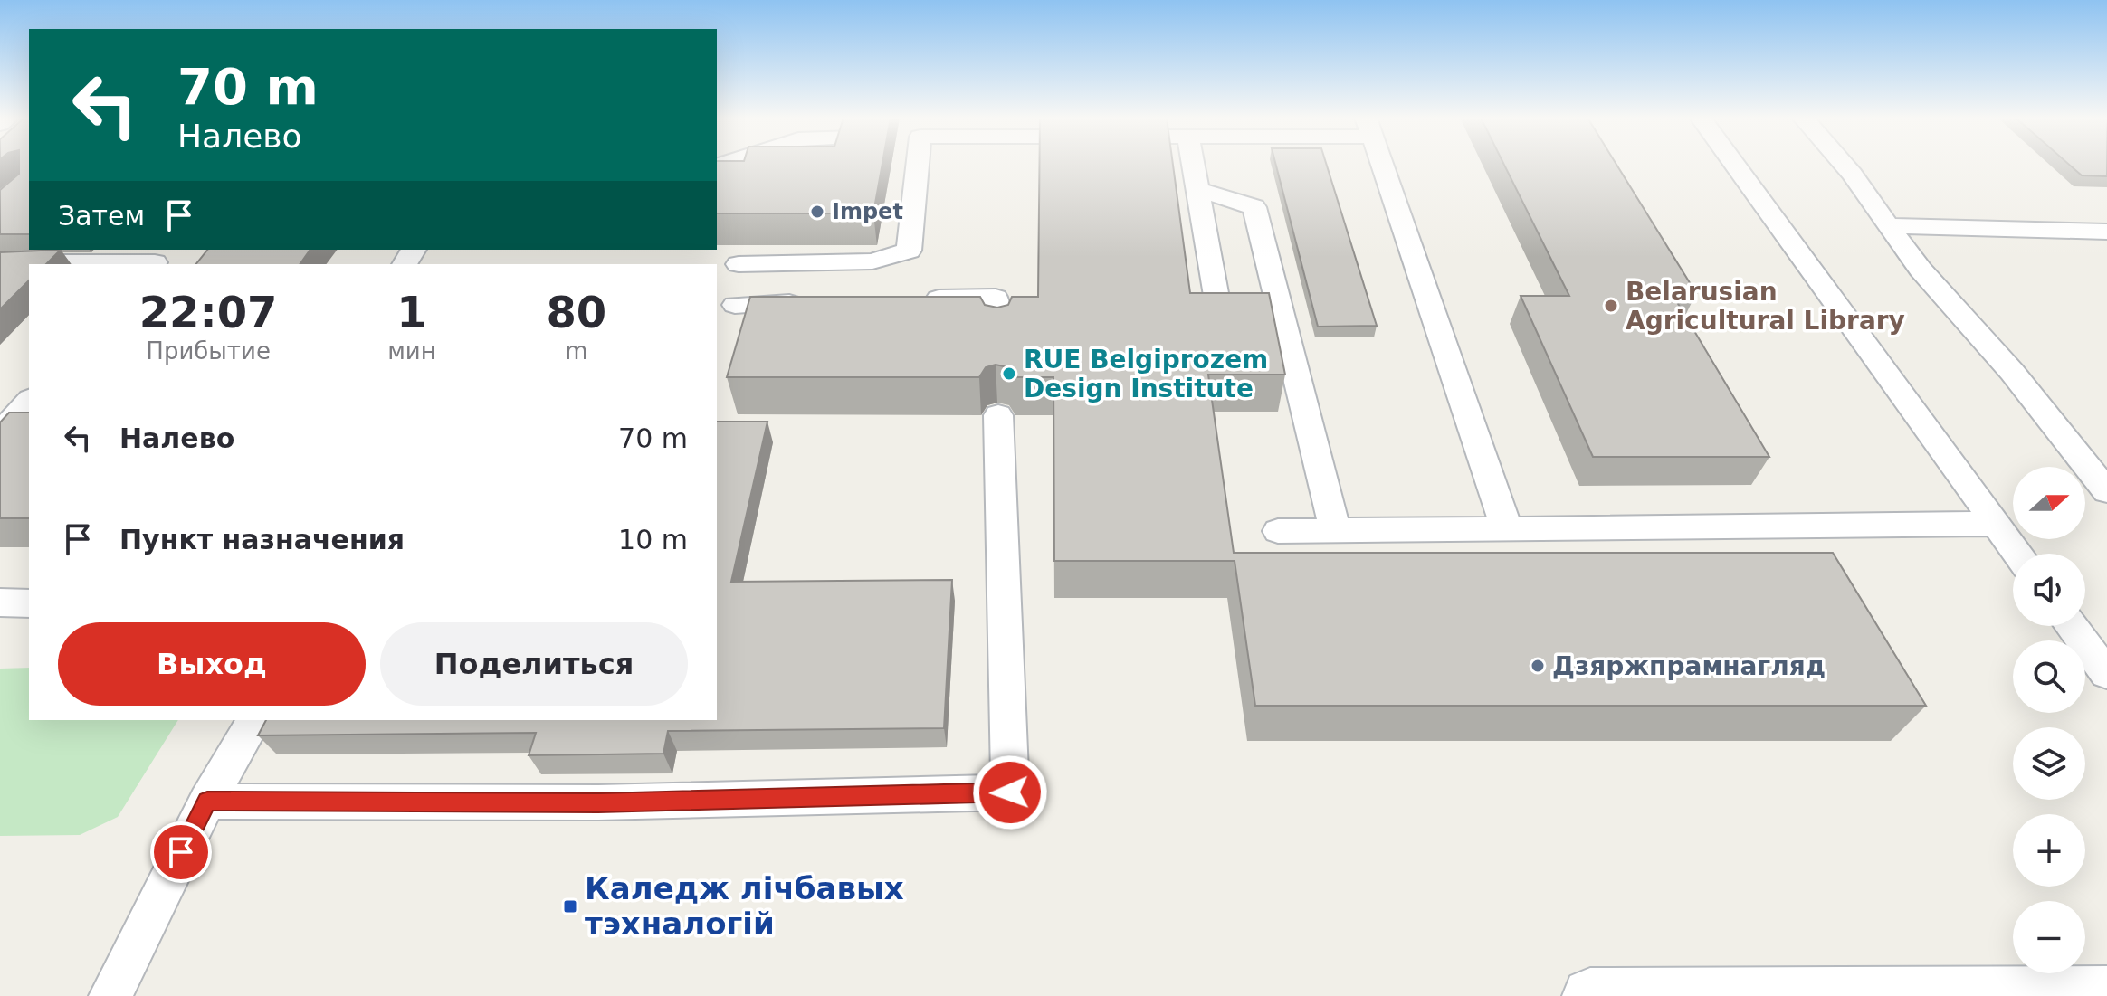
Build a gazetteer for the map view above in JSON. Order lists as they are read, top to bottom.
{
  "places": {
    "other": [
      "Impet",
      "Belarusian Agricultural Library",
      "RUE Belgiprozem Design Institute",
      "Дзяржпрамнагляд"
    ],
    "transit": ["Каледж лічбавых тэхналогій"]
  },
  "north": "right",
  "page": {
    "turn": ["70 m", "Налево"],
    "then": "Затем",
    "eta": [
      "22:07",
      "Прибытие",
      "1",
      "мин",
      "80",
      "m"
    ],
    "list": [
      {
        "name": "Налево",
        "value": "70 m"
      },
      {
        "name": "Пункт назначения",
        "value": "10 m"
      }
    ],
    "map_buttons": ["+", "−"],
    "buttons": ["Выход", "Поделиться"]
  }
}
